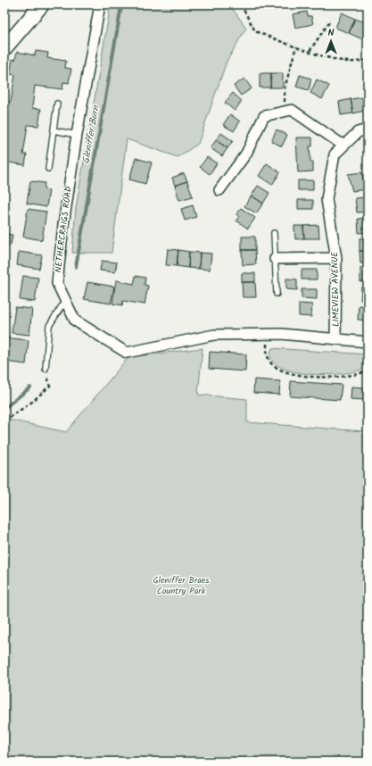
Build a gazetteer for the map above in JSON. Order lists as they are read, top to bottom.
{
  "streets": {
    "street": ["NETHERCRAIGS ROAD", "LIMEVIEW AVENUE"]
  },
  "crossings": [
    ["NETHERCRAIGS ROAD", "LIMEVIEW AVENUE"]
  ],
  "water": ["Gleniffer Burn"],
  "parks": ["Gleniffer Braes Country Park"],
  "north": "top"
}
